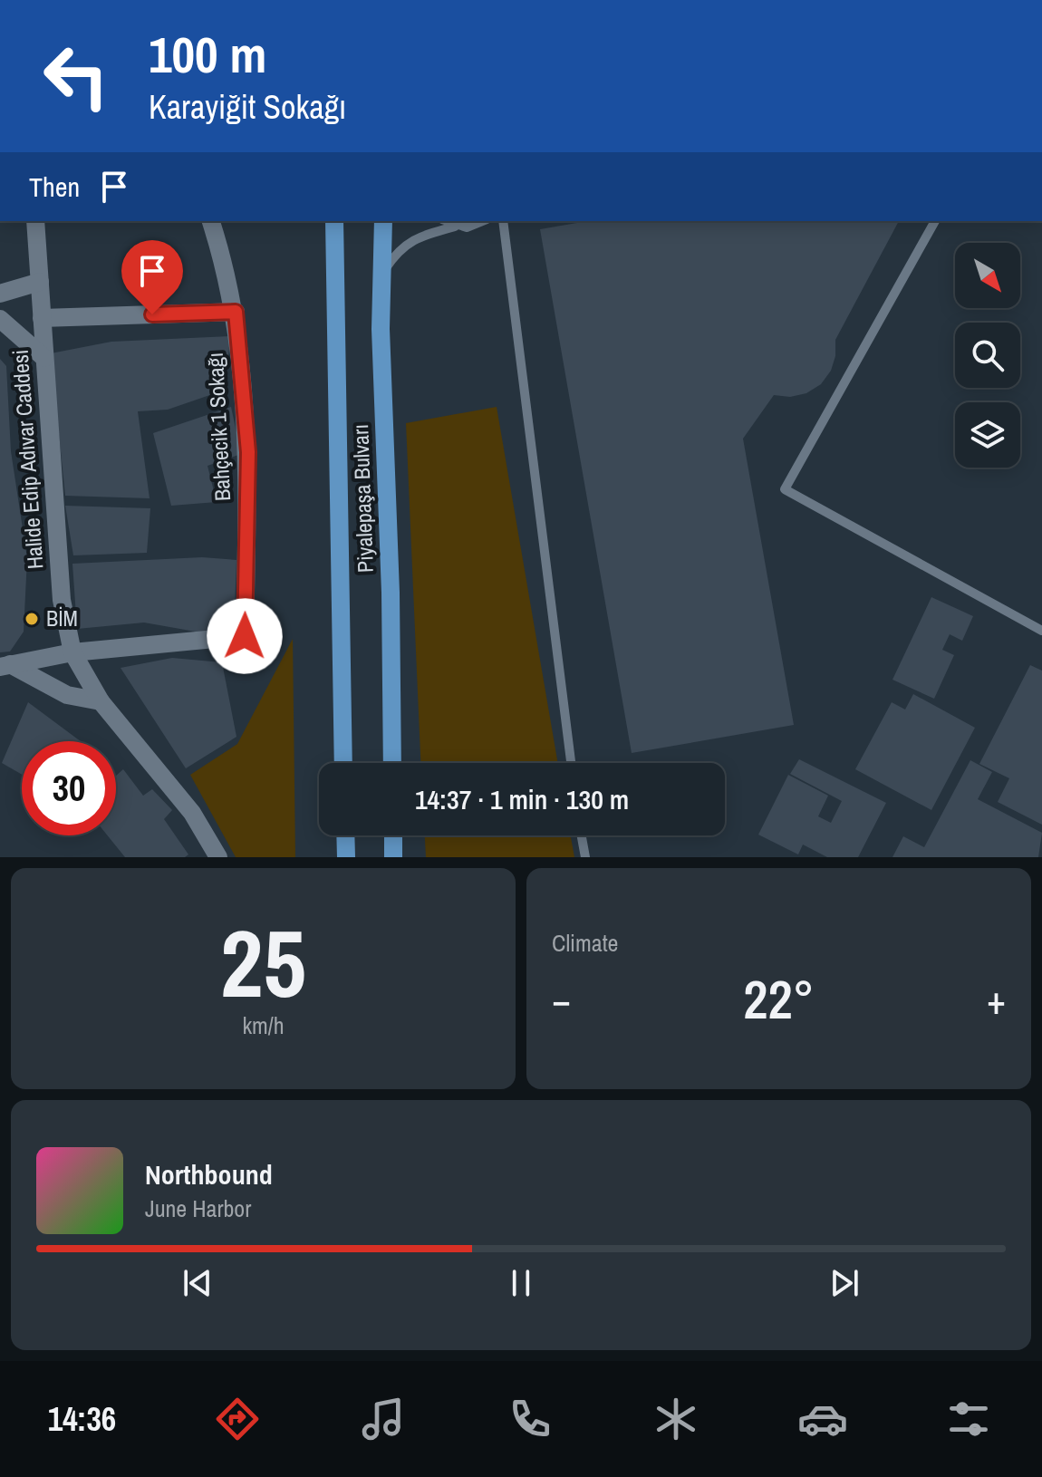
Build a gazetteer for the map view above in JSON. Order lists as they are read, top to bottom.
{
  "streets": {
    "main road": ["Piyalepaşa Bulvarı"],
    "street": ["Bahçecik 1 Sokağı", "Halide Edip Adıvar Caddesi"]
  },
  "crossings": [
    ["Bahçecik 1 Sokağı", "Halide Edip Adıvar Caddesi"]
  ],
  "places": ["BİM"],
  "north": "bottom right",
  "page": {
    "turn": ["100 m", "Karayiğit Sokağı"],
    "then": "Then",
    "limit": "30",
    "trip": "14:37 · 1 min · 130 m",
    "tile": [
      ["25", "km/h"],
      "Climate"
    ],
    "heat": ["−", "22°", "+"],
    "song": ["Northbound", "June Harbor"],
    "tabs": "14:36"
  }
}
